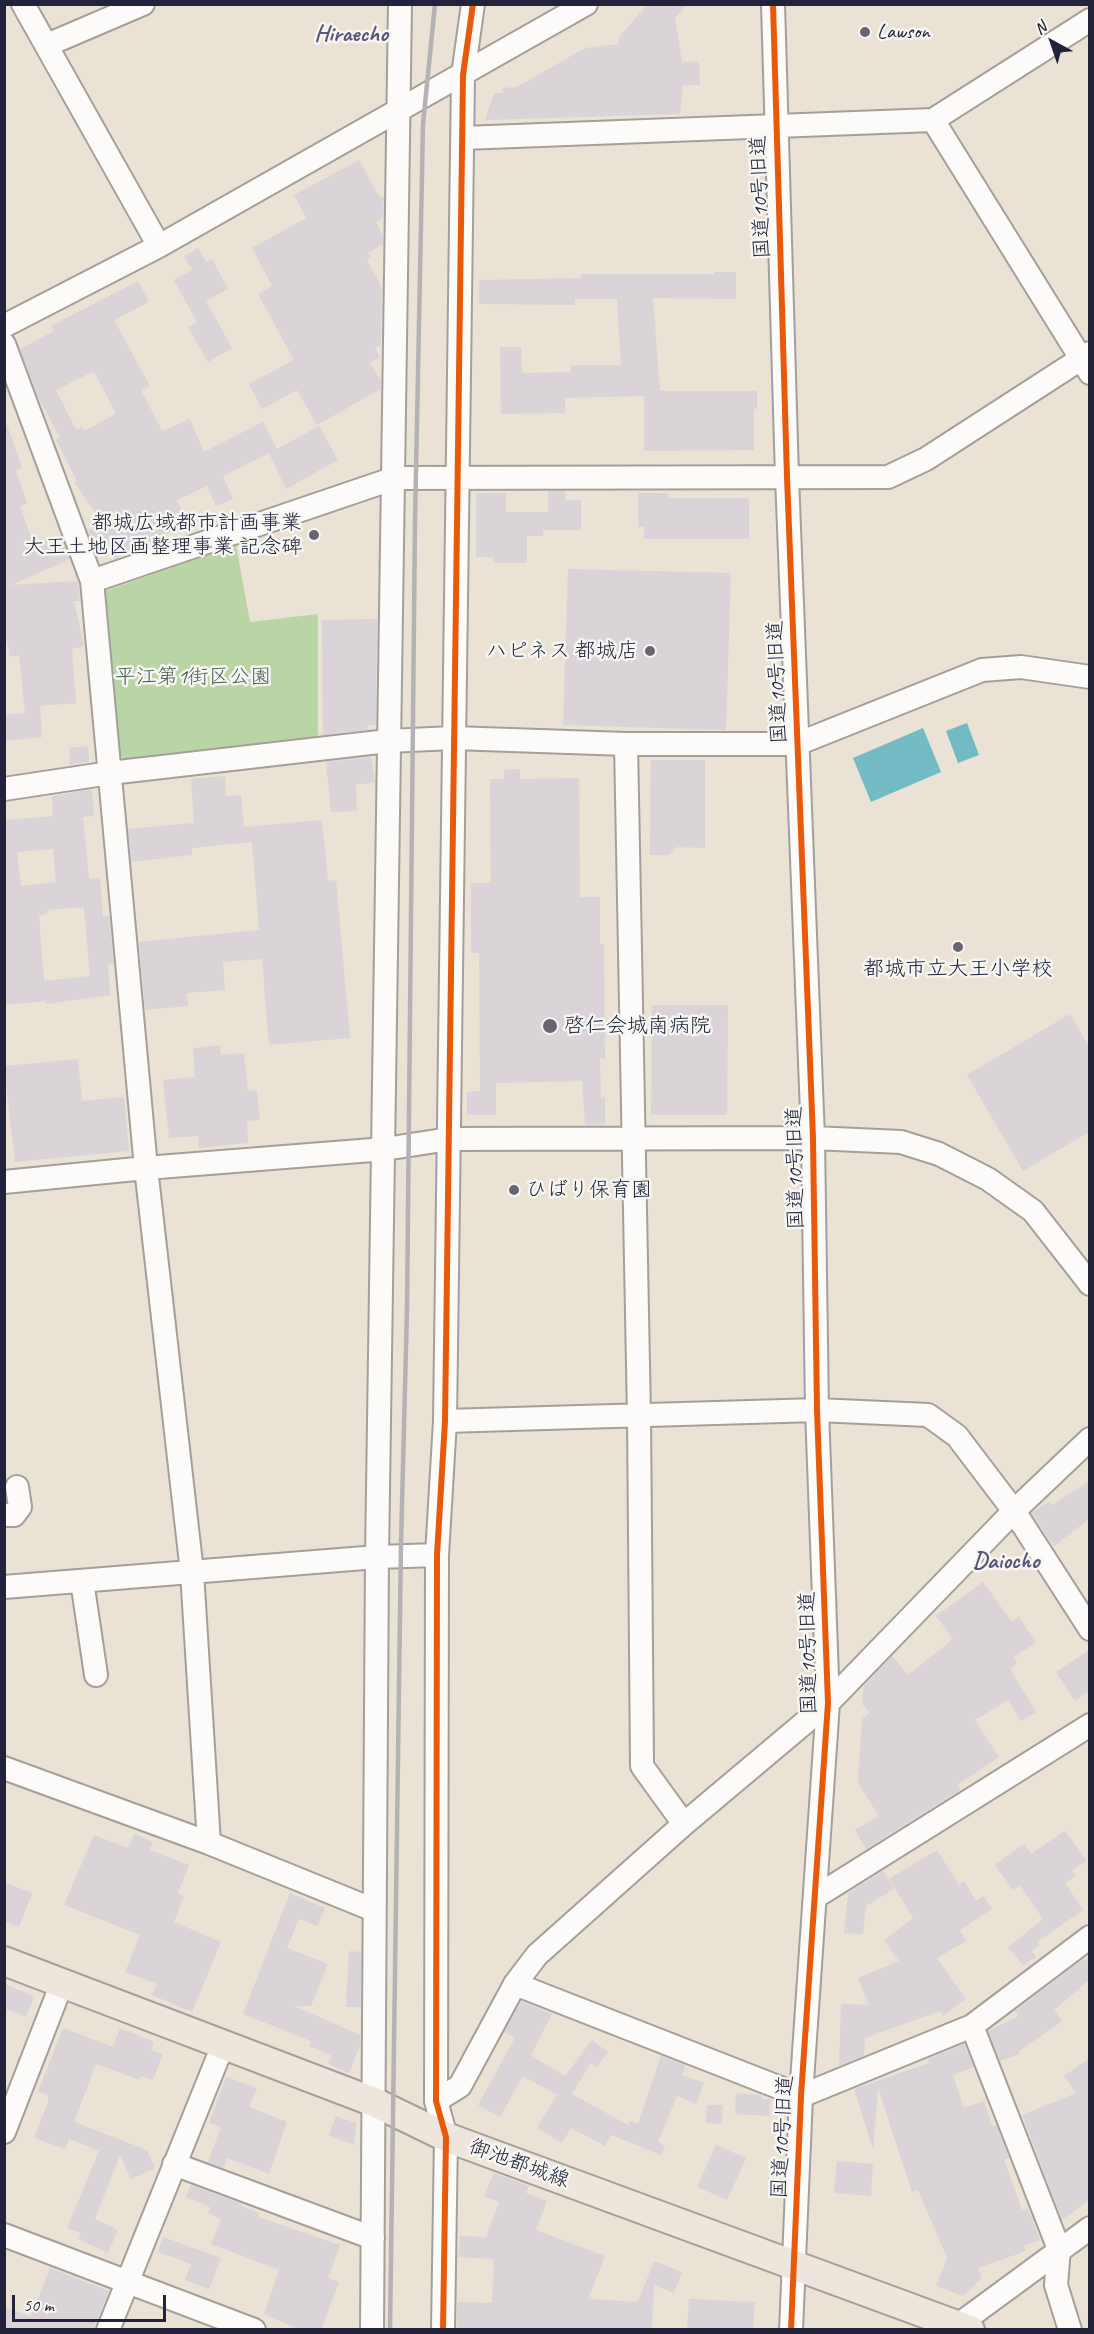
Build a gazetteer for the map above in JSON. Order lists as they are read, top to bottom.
{
  "streets": {
    "main road": ["御池都城線"],
    "street": ["国道10号旧道"]
  },
  "crossings": [
    ["国道10号旧道", "御池都城線"]
  ],
  "districts": ["Hiraecho", "Daiocho"],
  "parks": ["平江第1街区公園"],
  "places": [
    "Lawson",
    "都城広域都市計画事業 大王土地区画整理事業 記念碑",
    "ハピネス 都城店",
    "都城市立大王小学校",
    "啓仁会城南病院",
    "ひばり保育園"
  ],
  "scale_bar": "50 m",
  "north": "top left"
}
